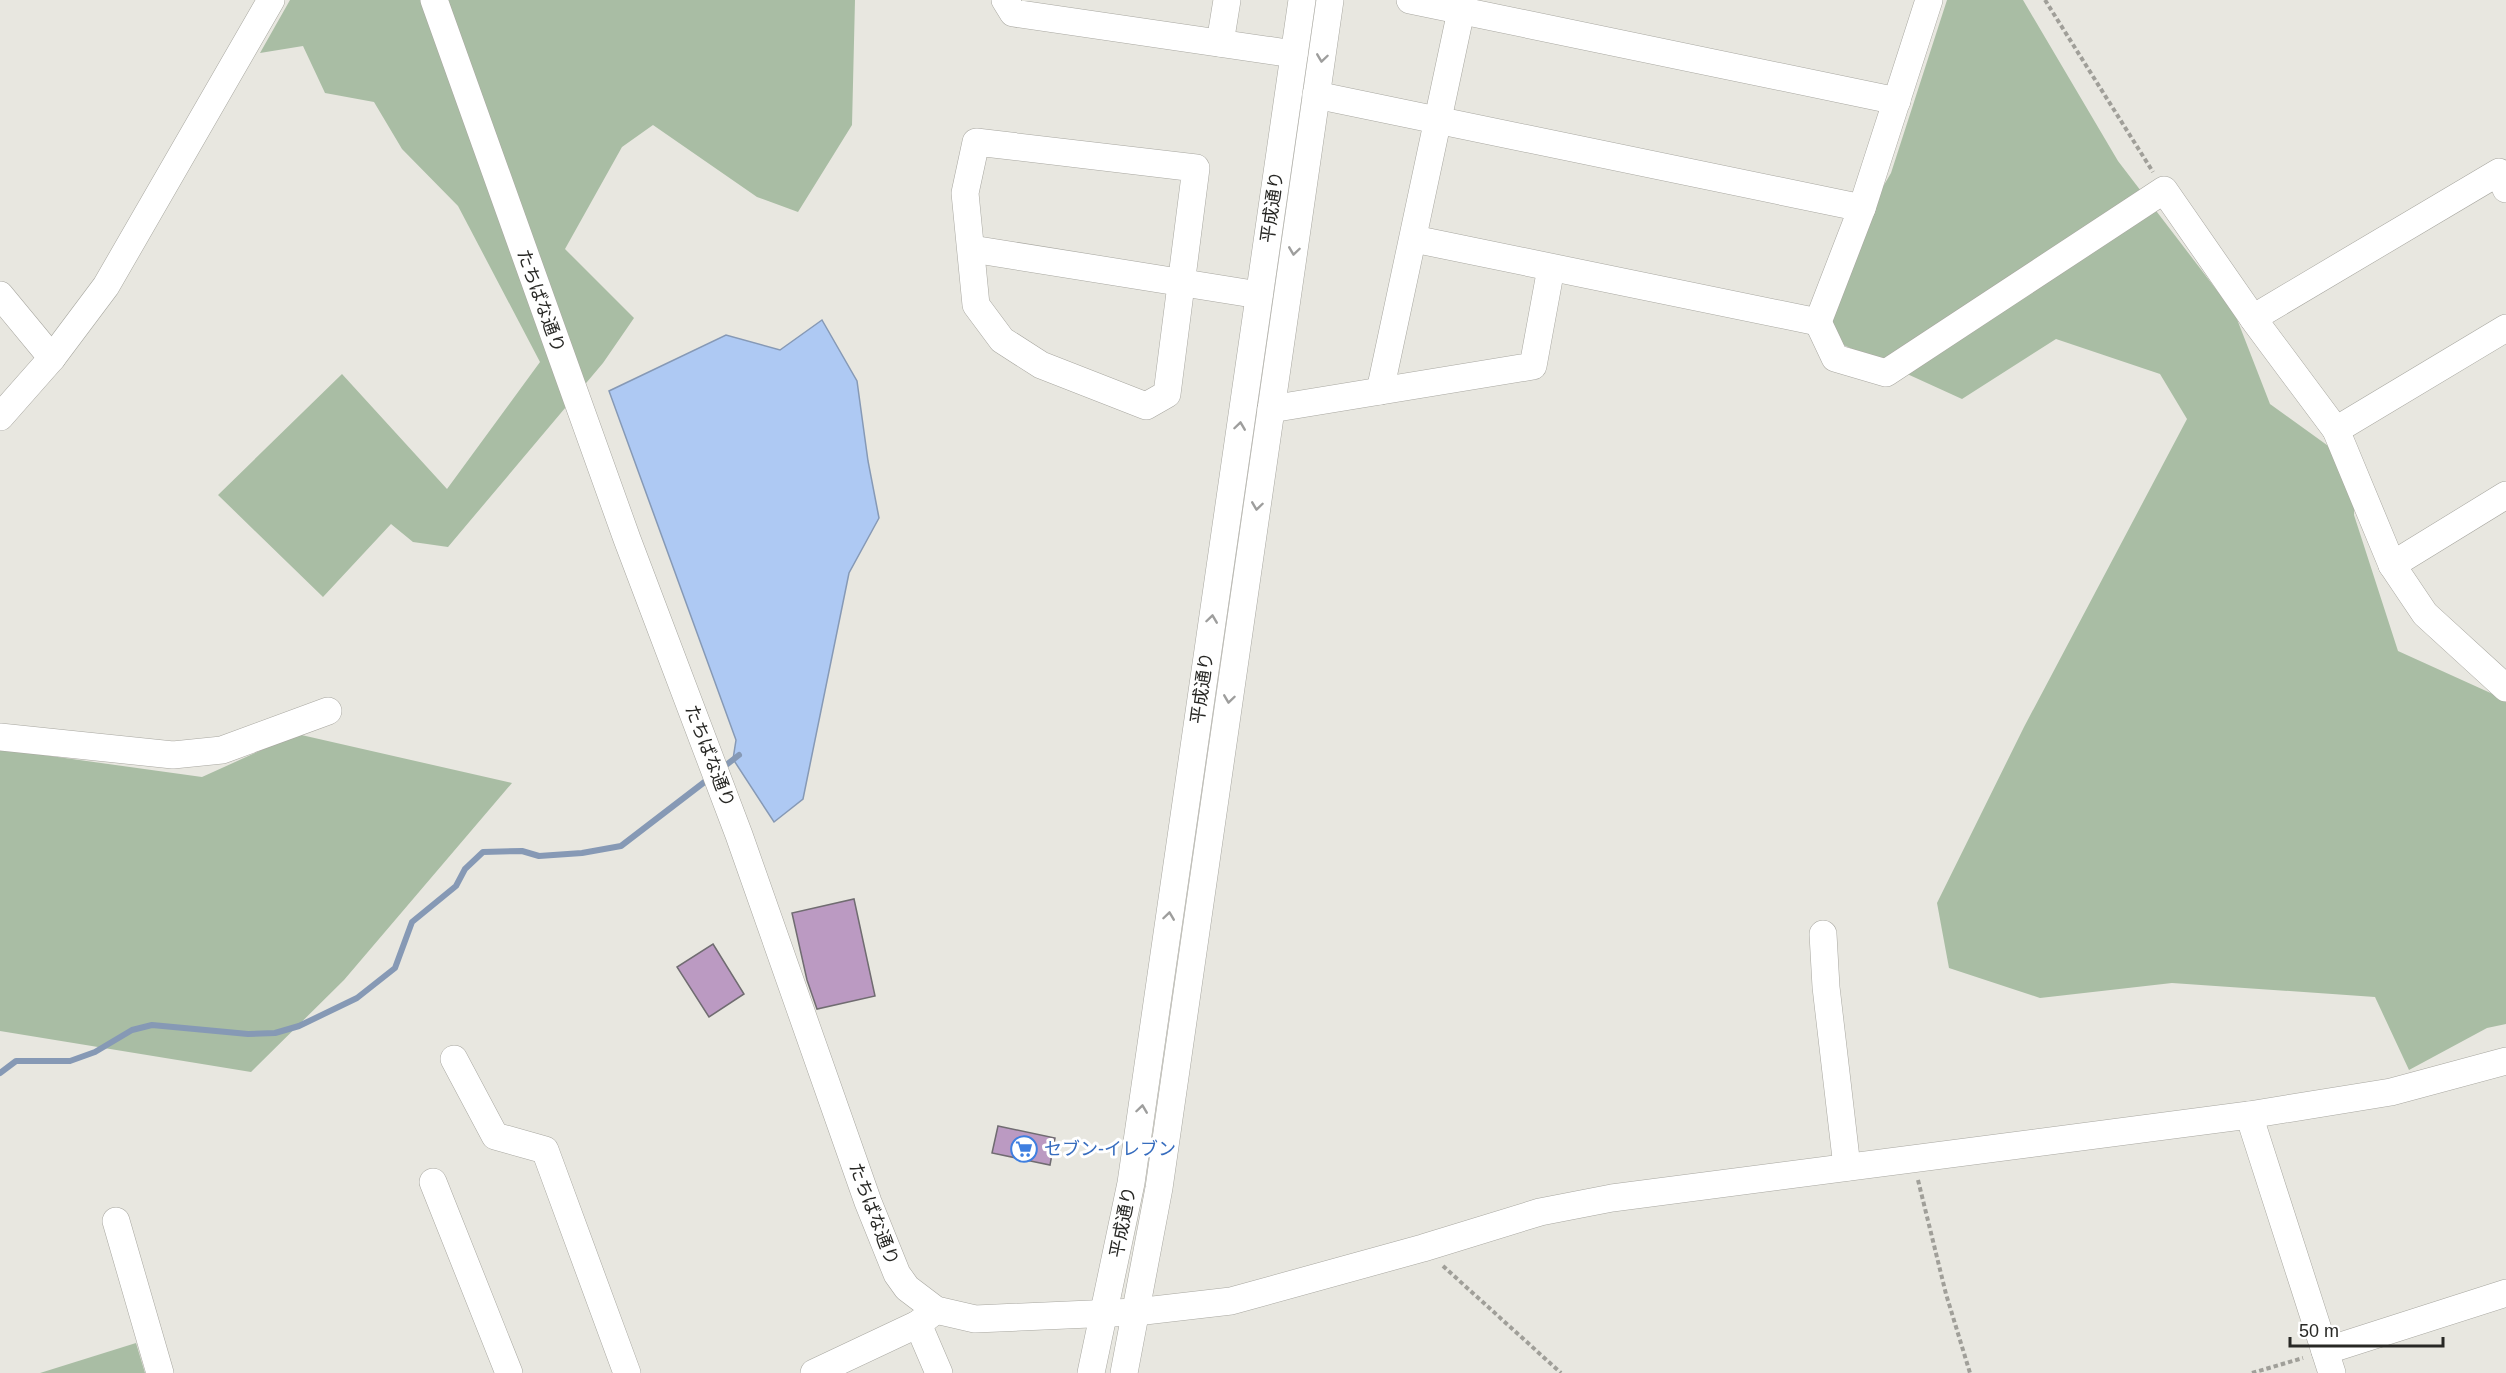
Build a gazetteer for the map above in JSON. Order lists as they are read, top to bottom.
{
  "streets": {
    "street": ["平成通り", "たちばな通り"]
  },
  "crossings": [
    ["平成通り", "たちばな通り"]
  ],
  "places": {
    "supermarket": ["セブン-イレブン"]
  },
  "scale_bar": "50 m"
}
